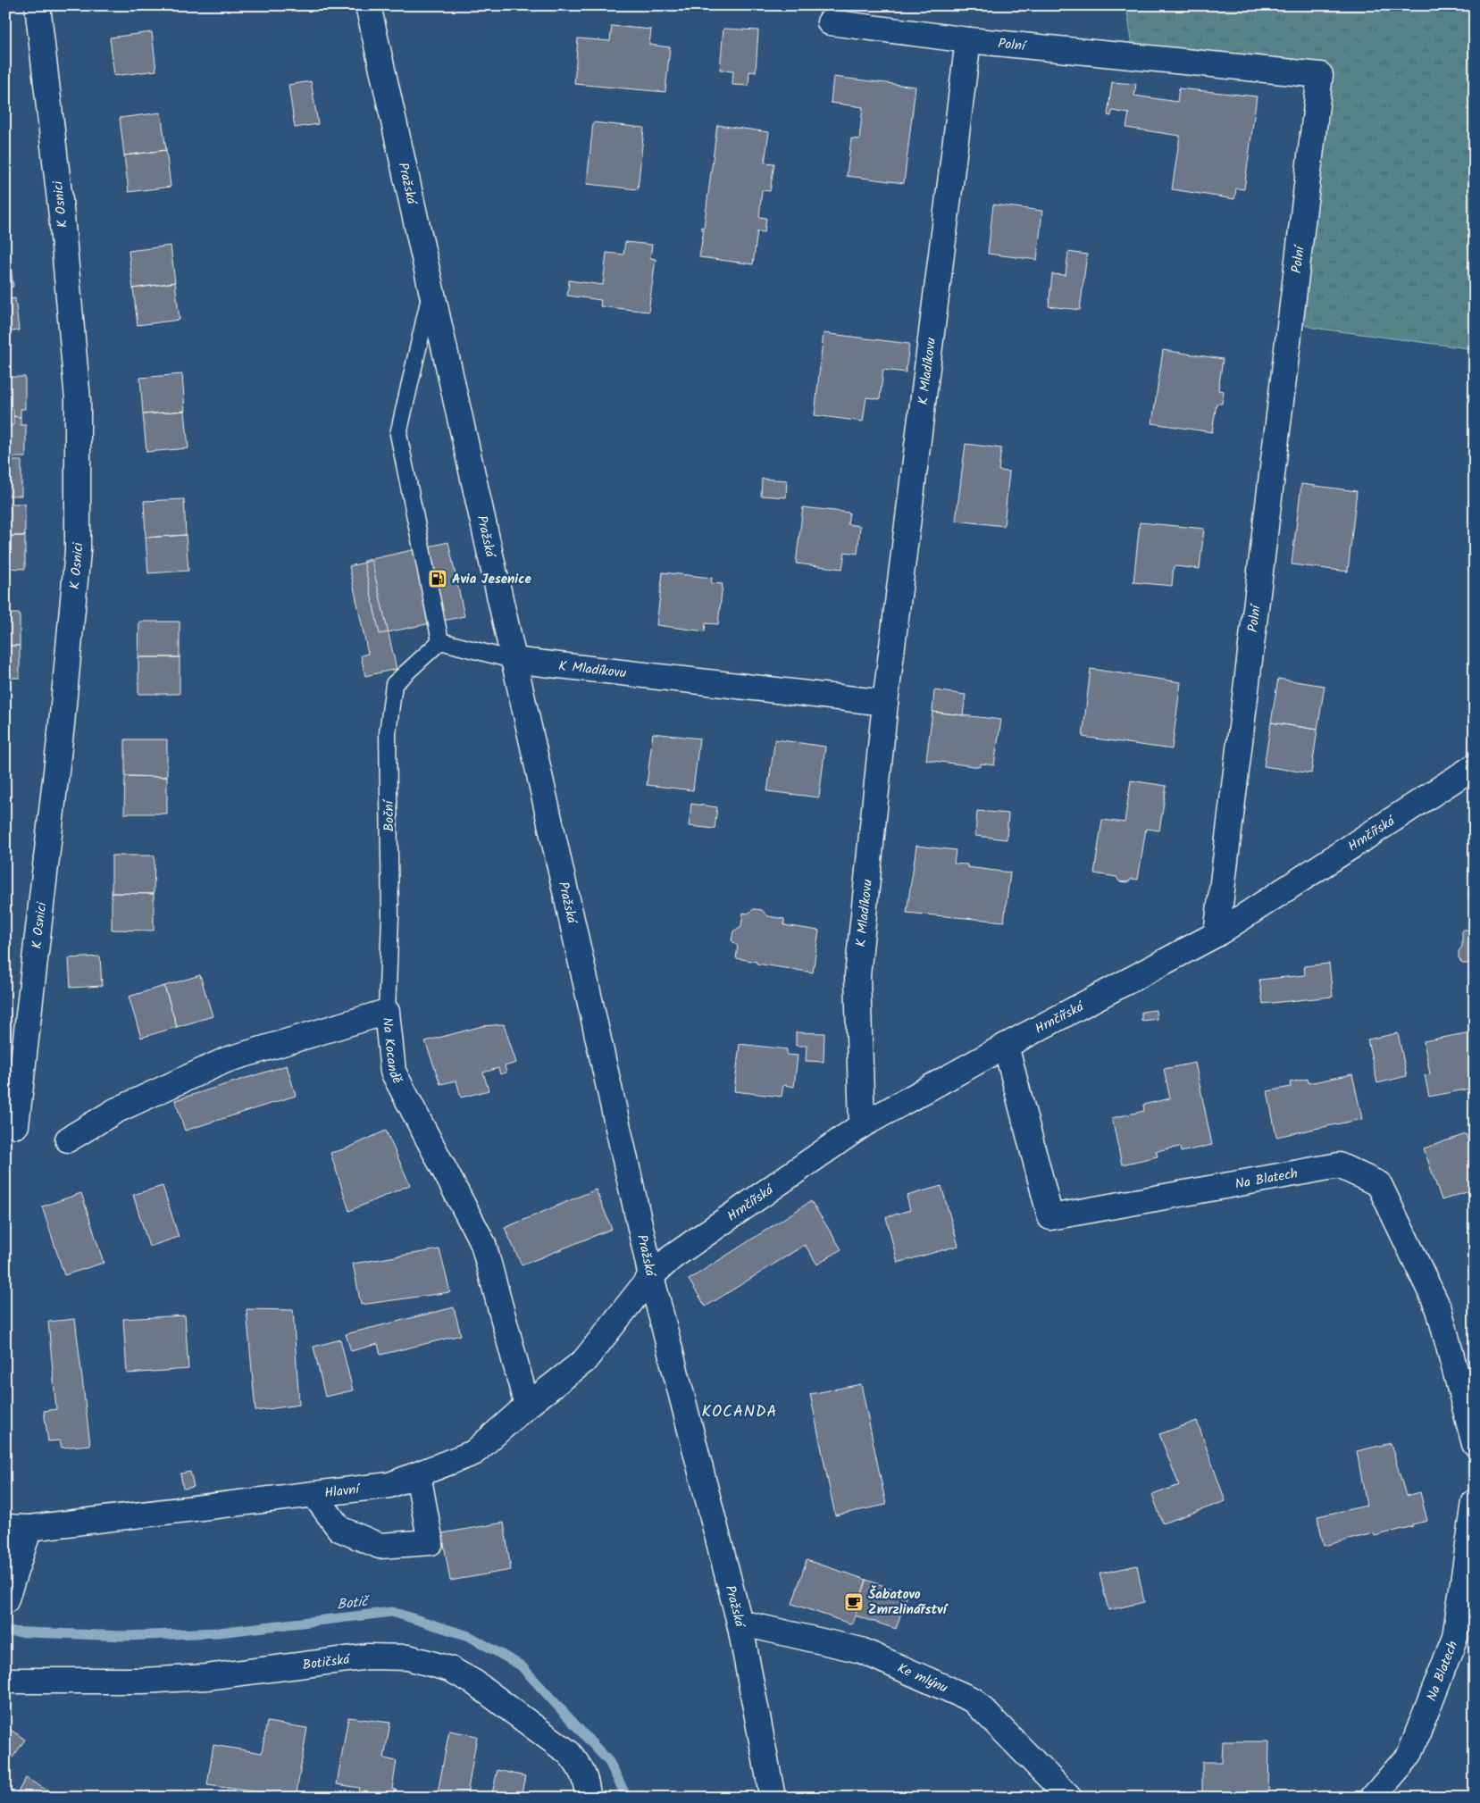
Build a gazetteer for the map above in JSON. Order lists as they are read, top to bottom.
{
  "streets": {
    "street": [
      "Polní",
      "Pražská",
      "K Osnici",
      "K Mladíkovu",
      "Hrnčířská",
      "Na Kocandě",
      "Na Blatech",
      "Hlavní",
      "Botičská",
      "Ke mlýnu"
    ],
    "lane": ["Boční"]
  },
  "crossings": [
    ["Polní", "K Mladíkovu"],
    ["Polní", "Hrnčířská"],
    ["Pražská", "K Mladíkovu"],
    ["Pražská", "Hrnčířská"],
    ["Pražská", "Hlavní"],
    ["Pražská", "Ke mlýnu"],
    ["K Mladíkovu", "Hrnčířská"],
    ["Boční", "Na Kocandě"],
    ["Hrnčířská", "Na Blatech"],
    ["Hrnčířská", "Hlavní"],
    ["Na Kocandě", "Hlavní"]
  ],
  "districts": ["KOCANDA"],
  "water": ["Botič"],
  "places": {
    "fuel station": ["Avia Jesenice"],
    "cafe": ["Šabatovo Zmrzlinářství"]
  }
}
